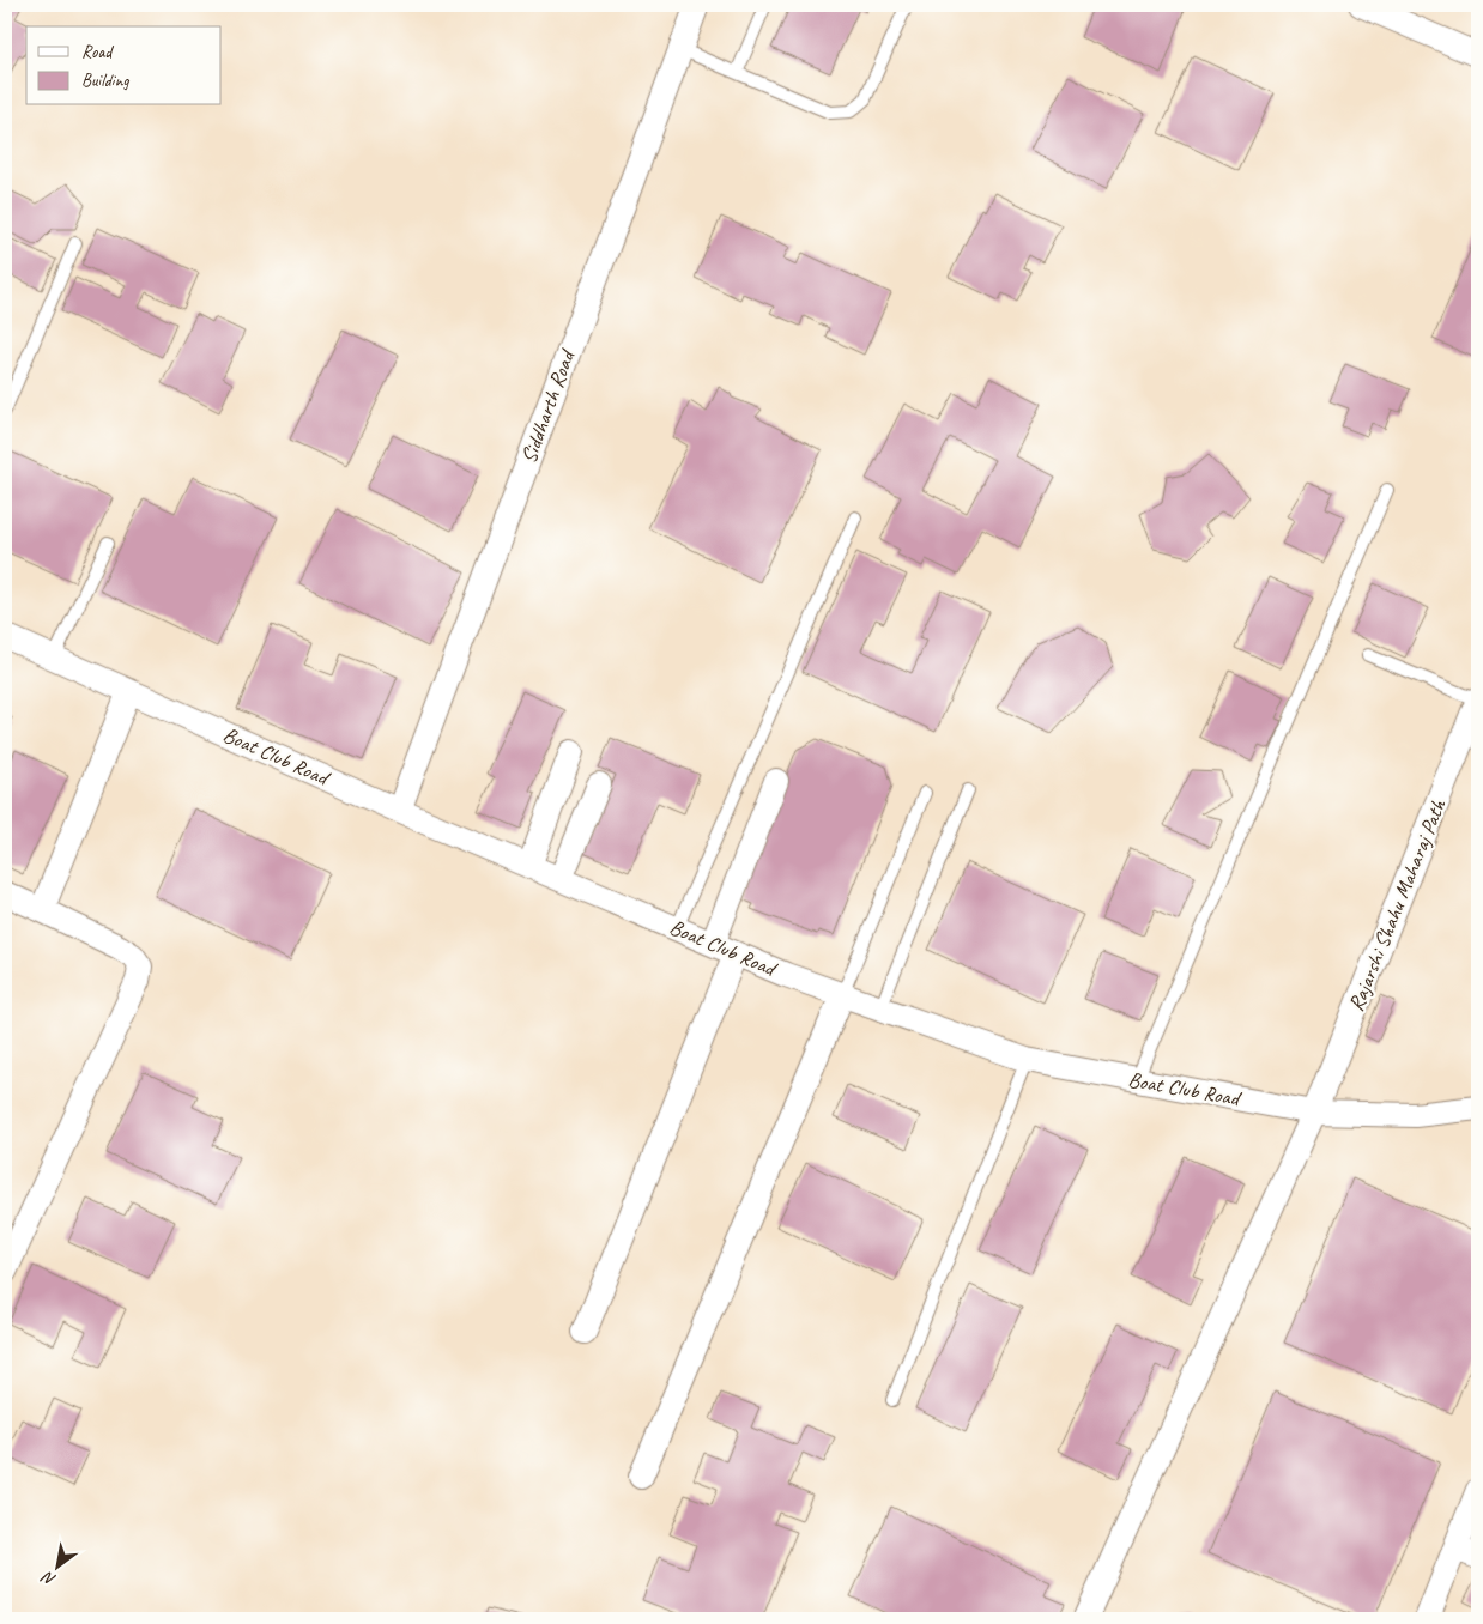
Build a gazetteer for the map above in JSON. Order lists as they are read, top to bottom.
{
  "streets": {
    "street": ["Siddharth Road", "Boat Club Road", "Rajarshi Shahu Maharaj Path"]
  },
  "crossings": [
    ["Siddharth Road", "Boat Club Road"],
    ["Boat Club Road", "Rajarshi Shahu Maharaj Path"]
  ],
  "legend": ["Road", "Building"],
  "north": "bottom left"
}
